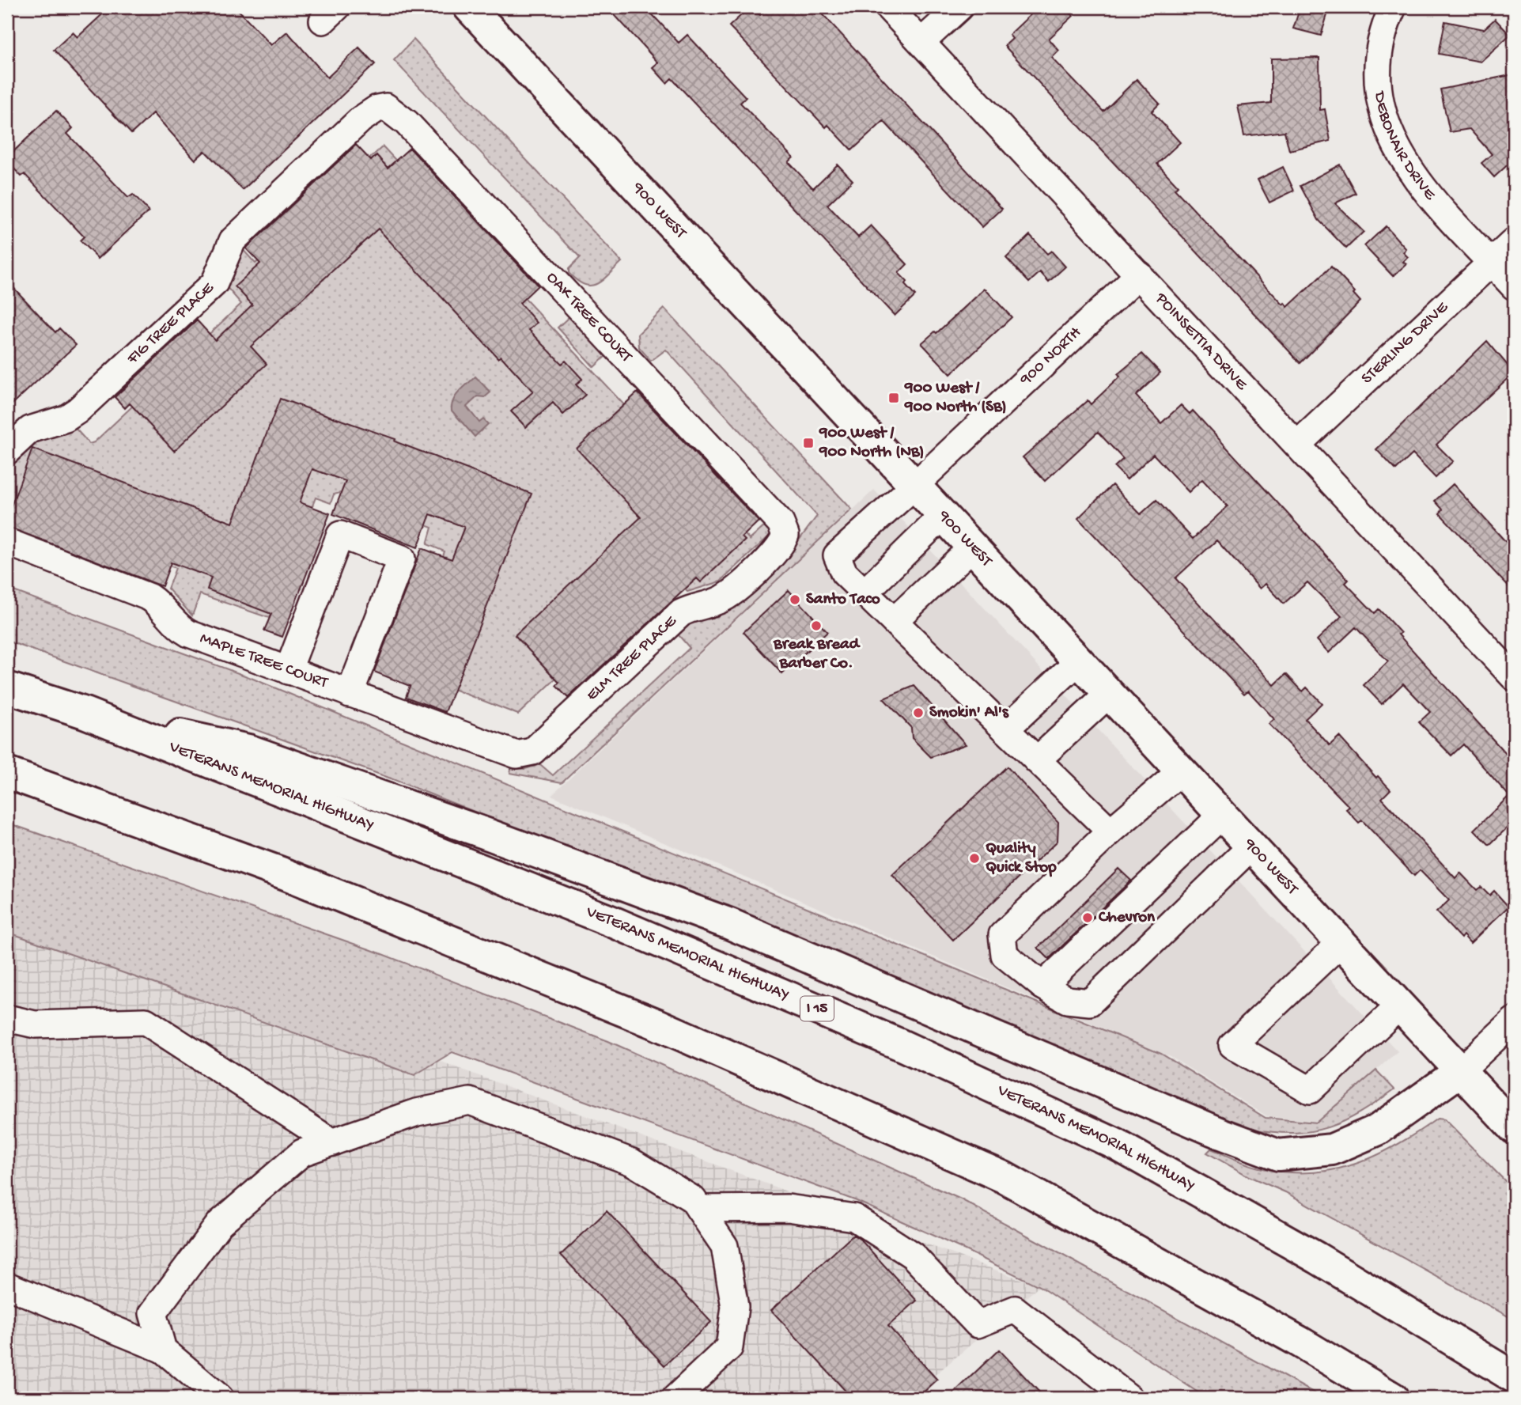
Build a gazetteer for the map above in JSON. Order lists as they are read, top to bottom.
{
  "streets": {
    "main road": ["900 WEST", "VETERANS MEMORIAL HIGHWAY", "I 15"],
    "street": [
      "DEBONAIR DRIVE",
      "OAK TREE COURT",
      "FIG TREE PLACE",
      "POINSETTIA DRIVE",
      "STERLING DRIVE",
      "900 NORTH",
      "ELM TREE PLACE",
      "MAPLE TREE COURT"
    ]
  },
  "crossings": [
    ["DEBONAIR DRIVE", "STERLING DRIVE"],
    ["900 WEST", "900 NORTH"],
    ["OAK TREE COURT", "FIG TREE PLACE"],
    ["OAK TREE COURT", "ELM TREE PLACE"],
    ["POINSETTIA DRIVE", "STERLING DRIVE"],
    ["POINSETTIA DRIVE", "900 NORTH"],
    ["ELM TREE PLACE", "MAPLE TREE COURT"]
  ],
  "places": {
    "transit": ["900 West / 900 North (SB)", "900 West / 900 North (NB)"],
    "other": [
      "Santo Taco",
      "Break Bread Barber Co.",
      "Smokin' Al's",
      "Quality Quick Stop",
      "Chevron"
    ]
  }
}
